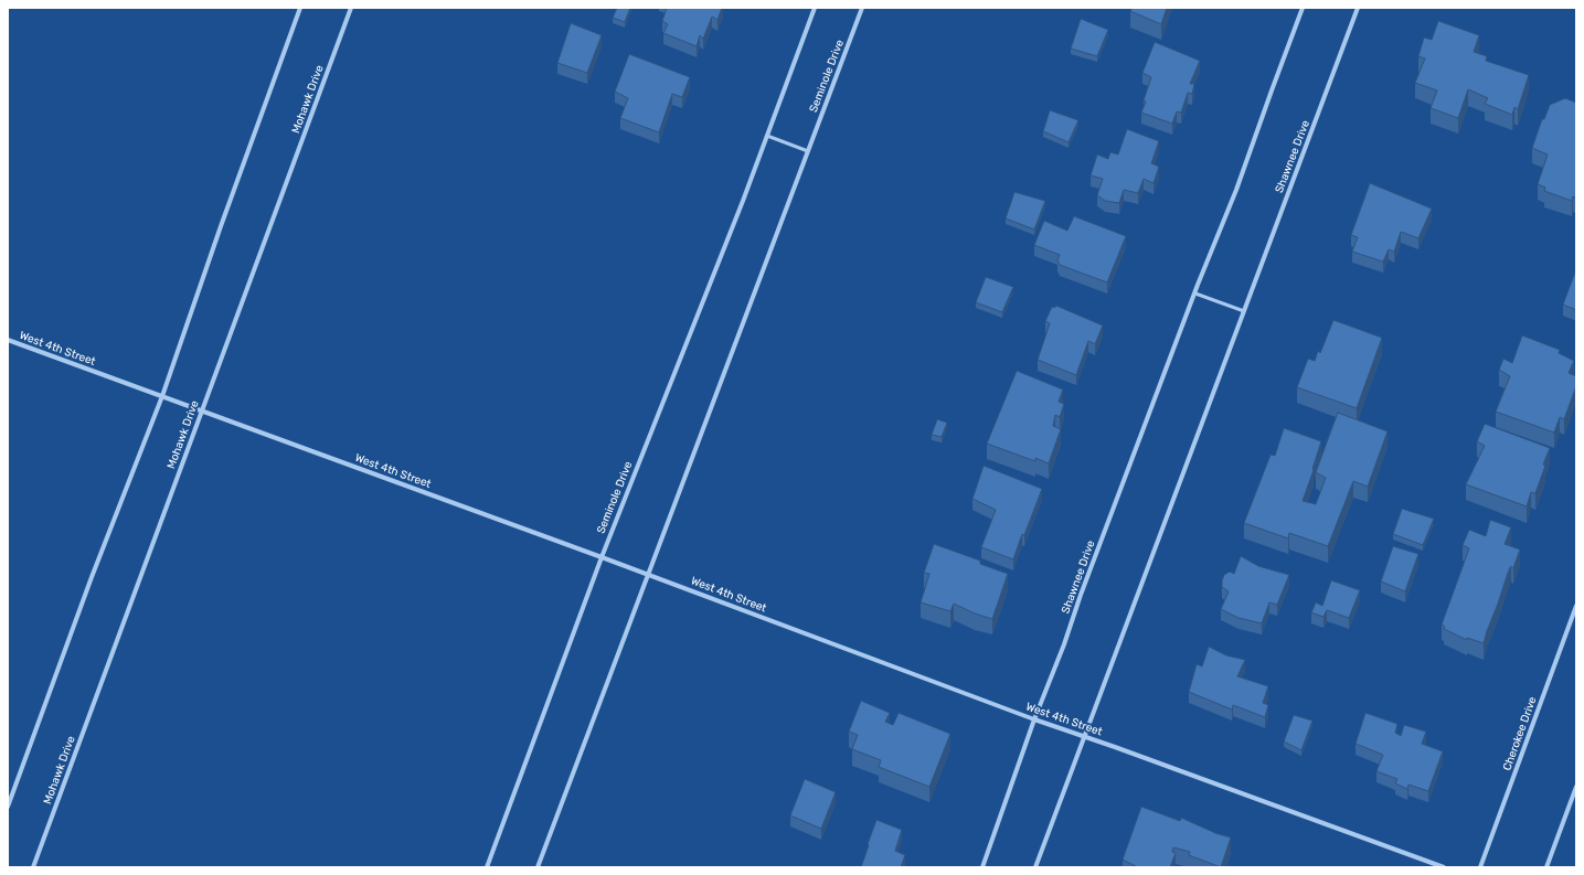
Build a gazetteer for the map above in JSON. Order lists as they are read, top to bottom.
{
  "streets": {
    "street": [
      "Seminole Drive",
      "Mohawk Drive",
      "Shawnee Drive",
      "West 4th Street",
      "Cherokee Drive"
    ]
  },
  "crossings": [
    ["Seminole Drive", "West 4th Street"],
    ["Mohawk Drive", "West 4th Street"],
    ["Shawnee Drive", "West 4th Street"]
  ]
}
